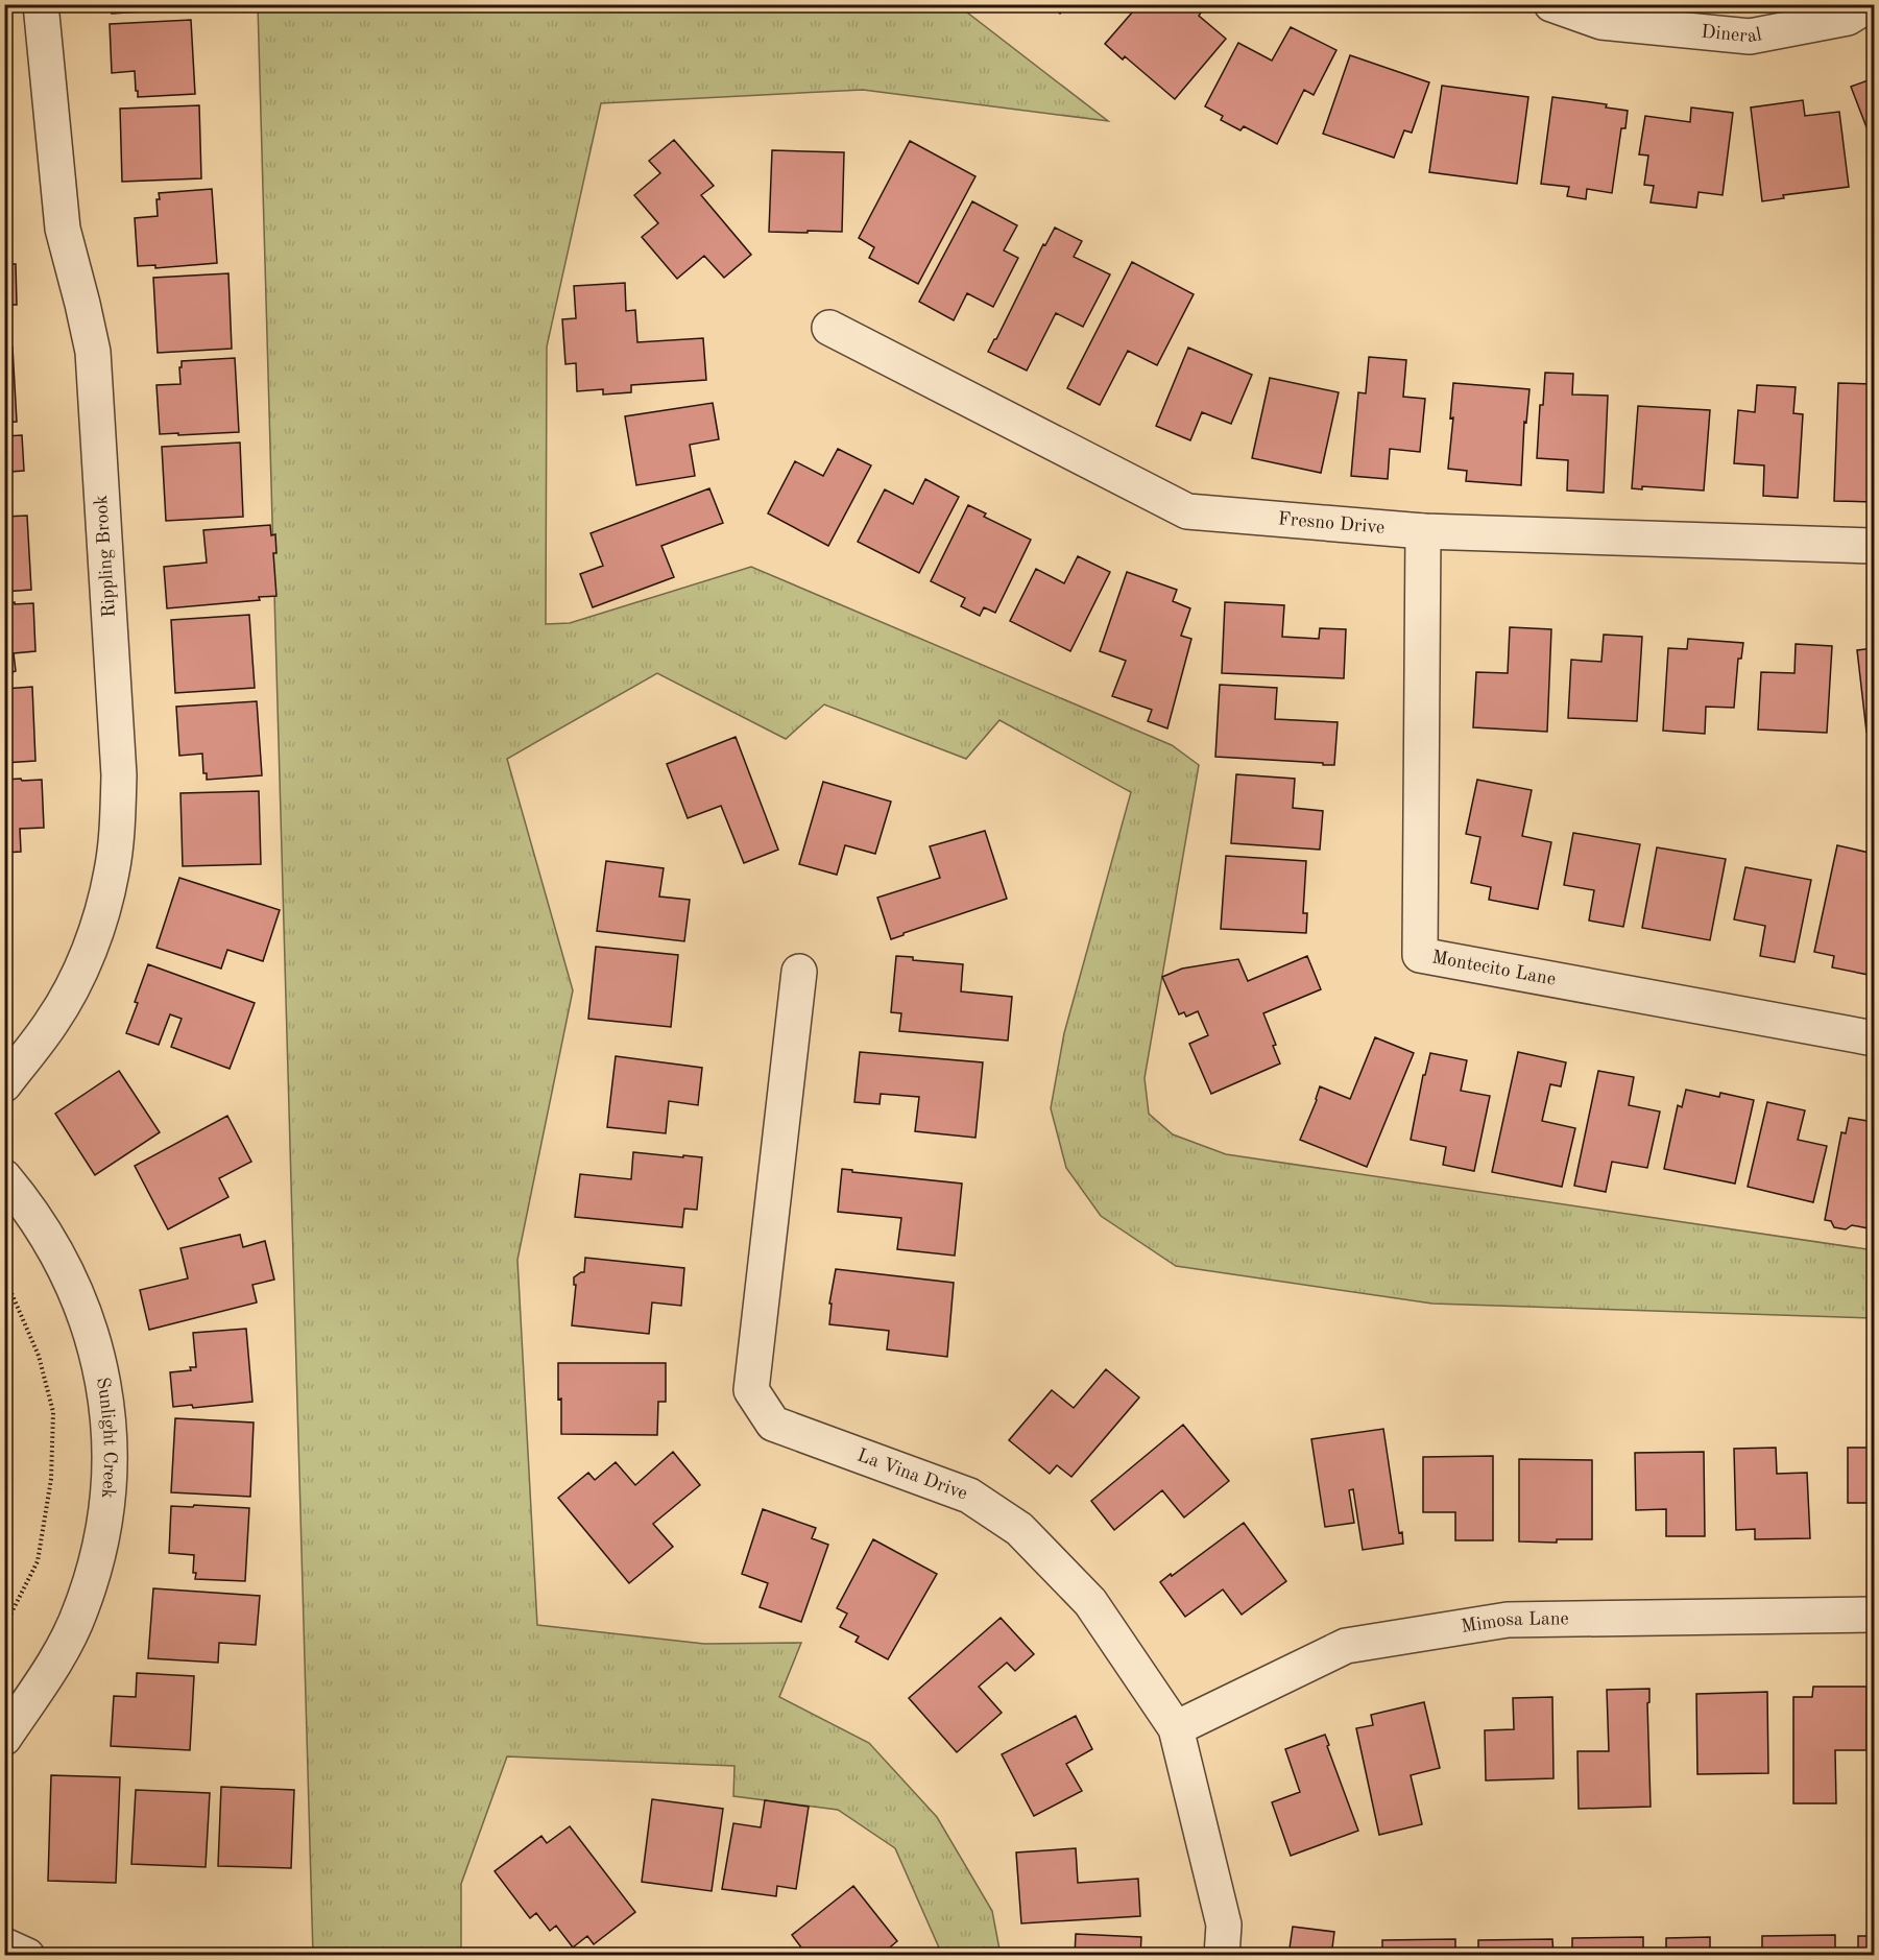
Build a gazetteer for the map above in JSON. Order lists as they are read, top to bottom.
{
  "streets": {
    "street": [
      "Dineral",
      "Fresno Drive",
      "Rippling Brook",
      "Montecito Lane",
      "Sunlight Creek",
      "La Vina Drive",
      "Mimosa Lane"
    ]
  },
  "crossings": [
    ["Fresno Drive", "Montecito Lane"],
    ["La Vina Drive", "Mimosa Lane"]
  ]
}
